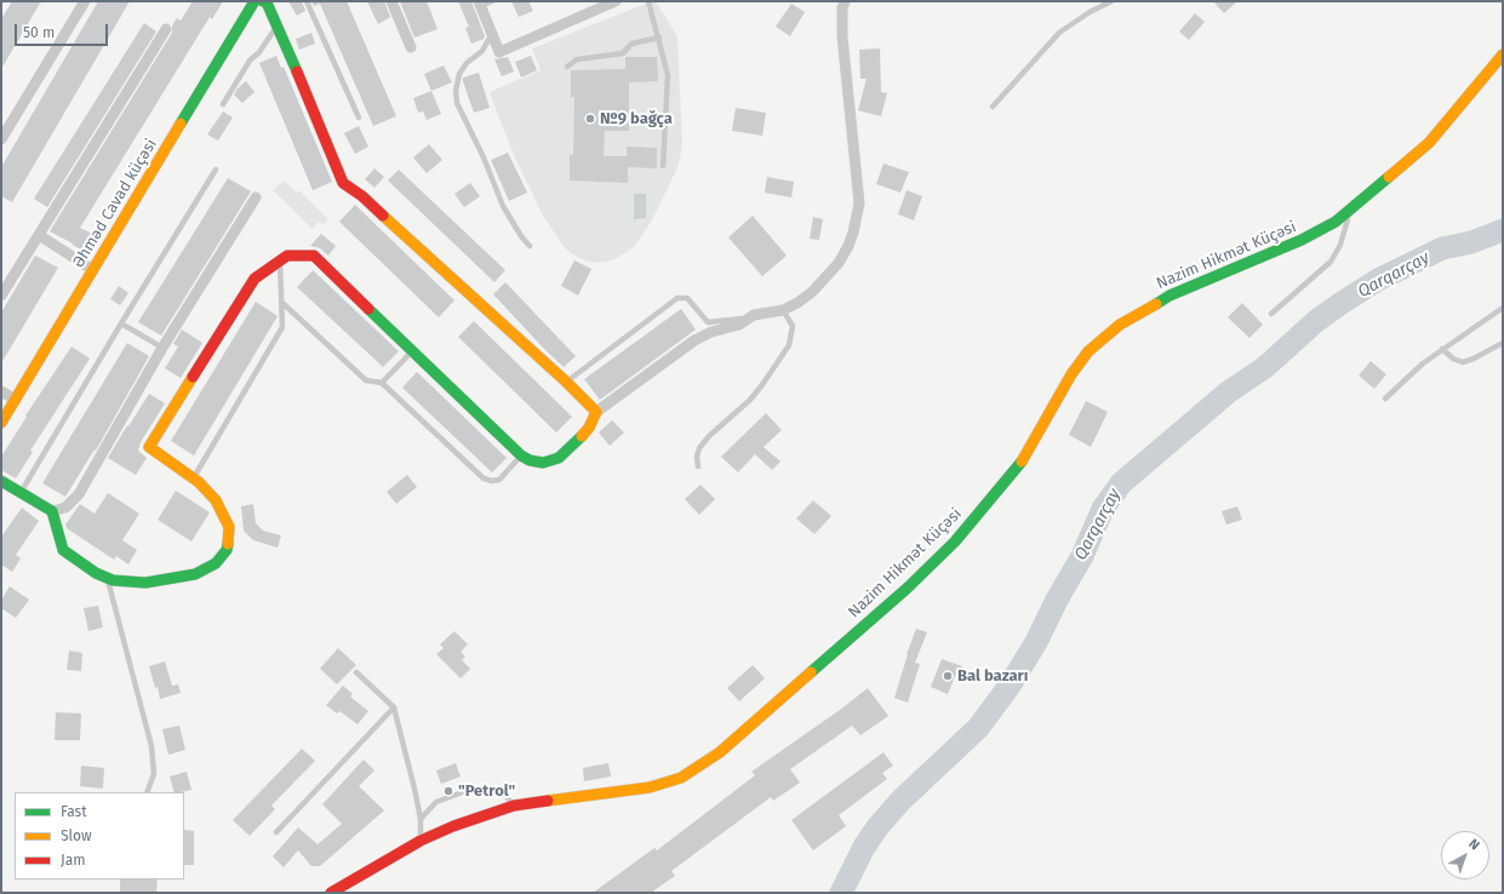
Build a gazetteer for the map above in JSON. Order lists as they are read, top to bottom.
{
  "streets": {
    "street": ["Əhməd Cavad küçəsi", "Nazim Hikmət Küçəsi"]
  },
  "water": ["Qarqarçay"],
  "places": ["№9 bağça", "Bal bazarı", "\"Petrol\""],
  "legend": ["Fast", "Slow", "Jam"],
  "scale_bar": "50 m",
  "north": "top right"
}
